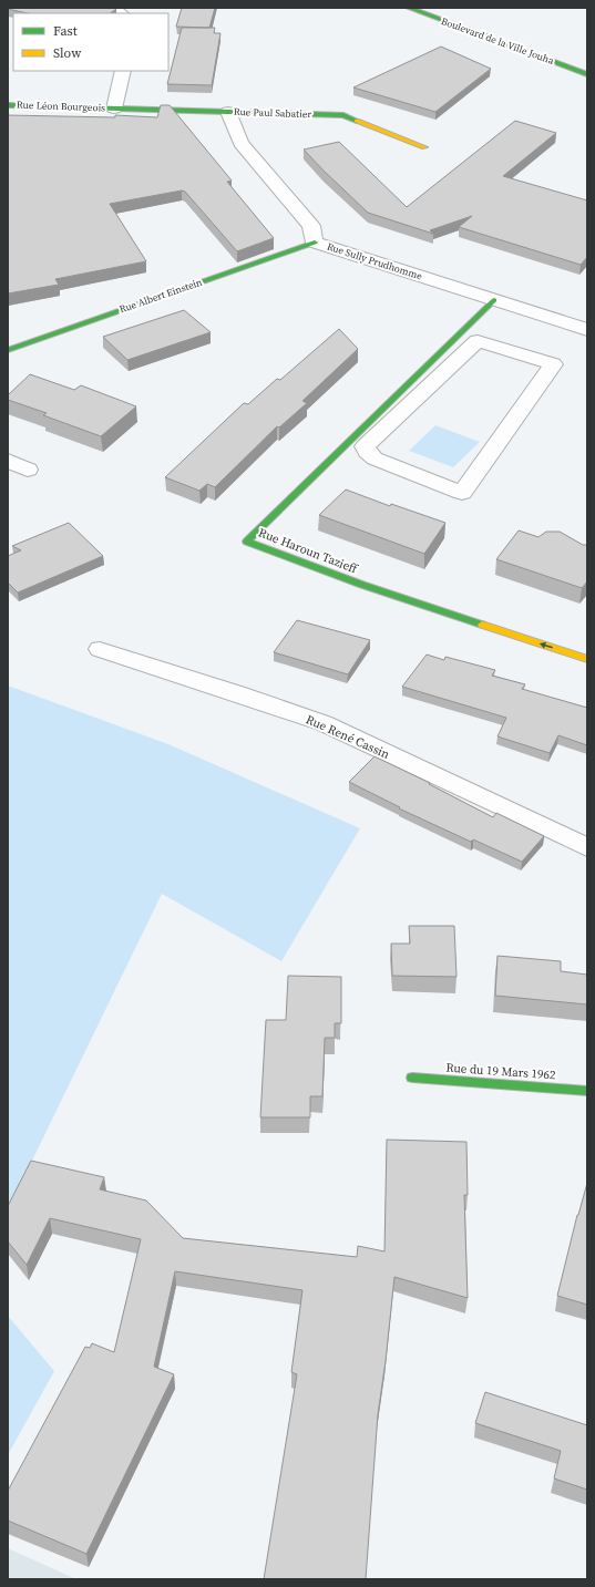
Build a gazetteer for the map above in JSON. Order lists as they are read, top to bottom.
{
  "streets": {
    "street": [
      "Boulevard de la Ville Jouha",
      "Rue Léon Bourgeois",
      "Rue Paul Sabatier",
      "Rue Sully Prudhomme",
      "Rue Albert Einstein",
      "Rue Haroun Tazieff",
      "Rue du 19 Mars 1962"
    ],
    "lane": ["Rue René Cassin"]
  },
  "crossings": [
    ["Rue Léon Bourgeois", "Rue Paul Sabatier"],
    ["Rue Paul Sabatier", "Rue Sully Prudhomme"],
    ["Rue Sully Prudhomme", "Rue Albert Einstein"],
    ["Rue Sully Prudhomme", "Rue Haroun Tazieff"]
  ],
  "legend": ["Fast", "Slow"]
}
